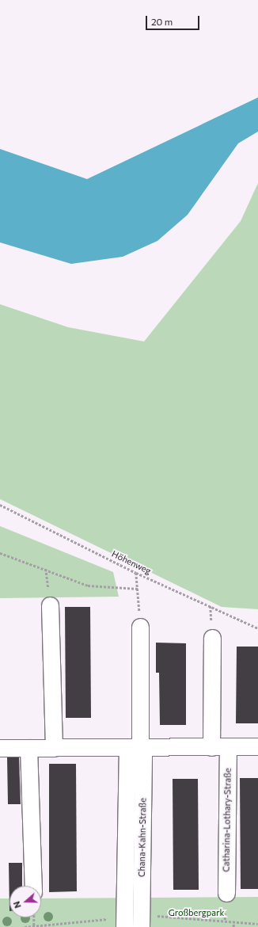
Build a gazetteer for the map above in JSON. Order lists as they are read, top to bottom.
{
  "streets": {
    "street": ["Catharina-Lothary-Straße", "Chana-Kahn-Straße"],
    "path": ["Höhenweg"]
  },
  "parks": ["Großbergpark"],
  "scale_bar": "20 m",
  "north": "left"
}
